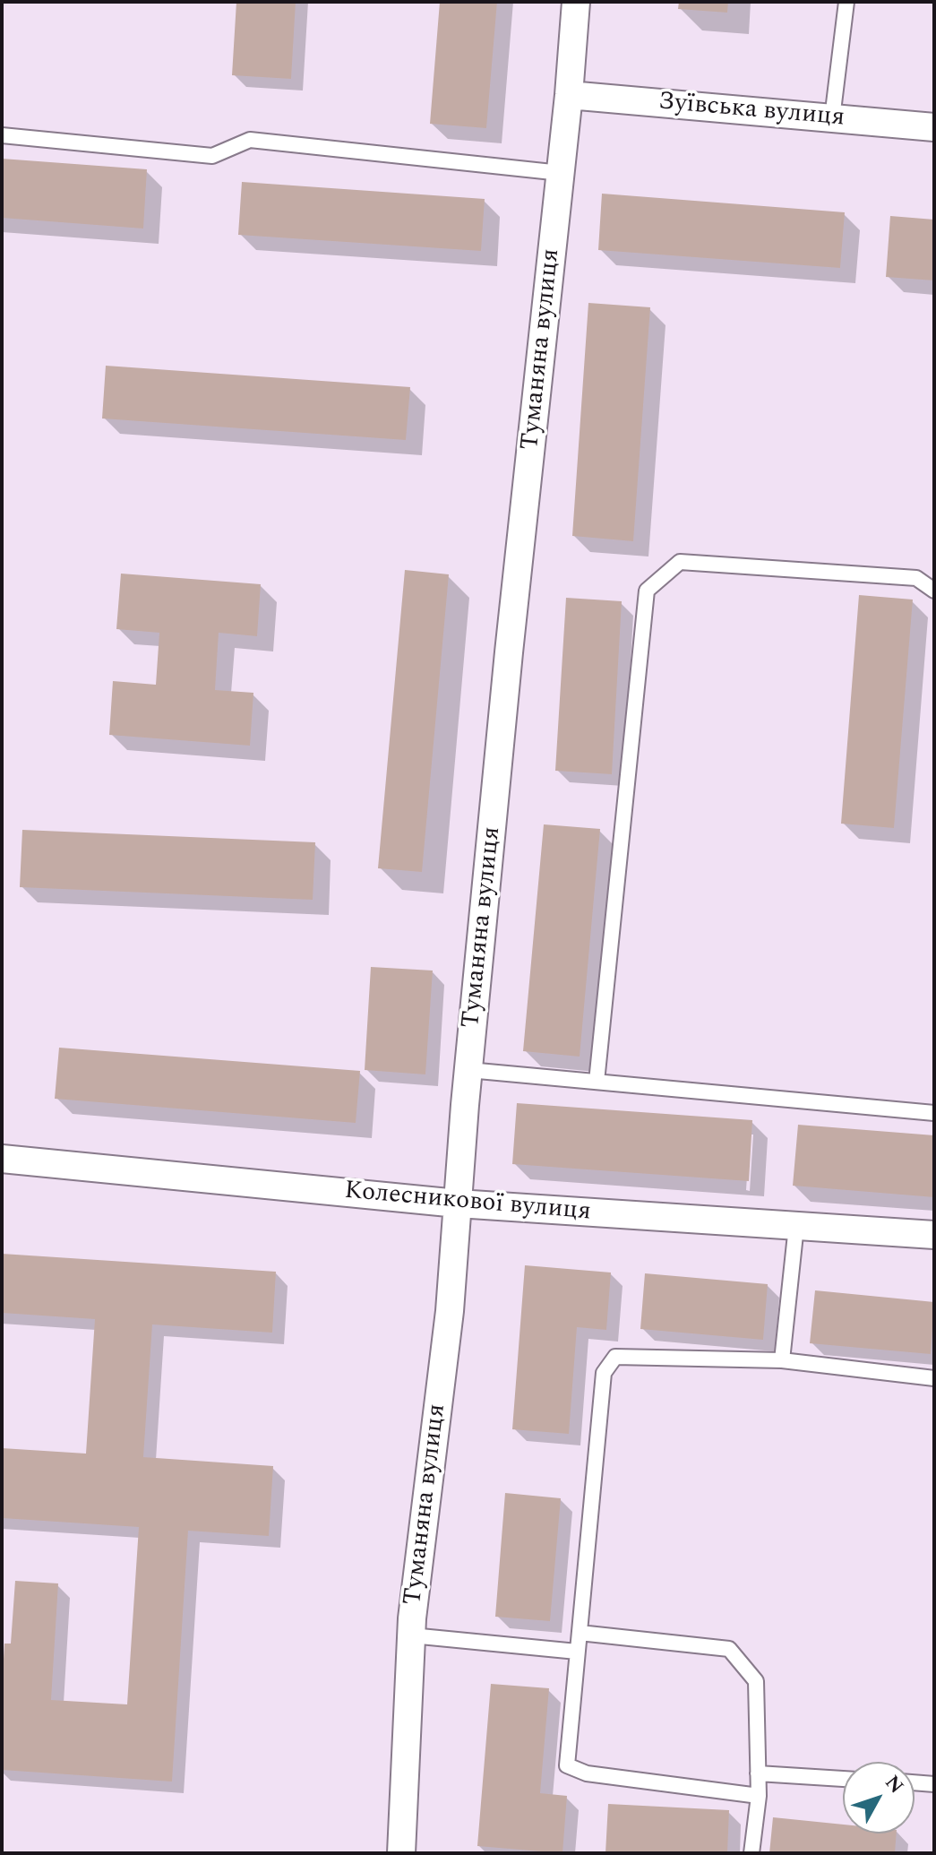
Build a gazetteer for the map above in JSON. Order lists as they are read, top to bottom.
{
  "streets": {
    "street": ["Зуївська вулиця", "Туманяна вулиця", "Колесникової вулиця"]
  },
  "crossings": [
    ["Зуївська вулиця", "Туманяна вулиця"],
    ["Туманяна вулиця", "Колесникової вулиця"]
  ],
  "north": "top right"
}
